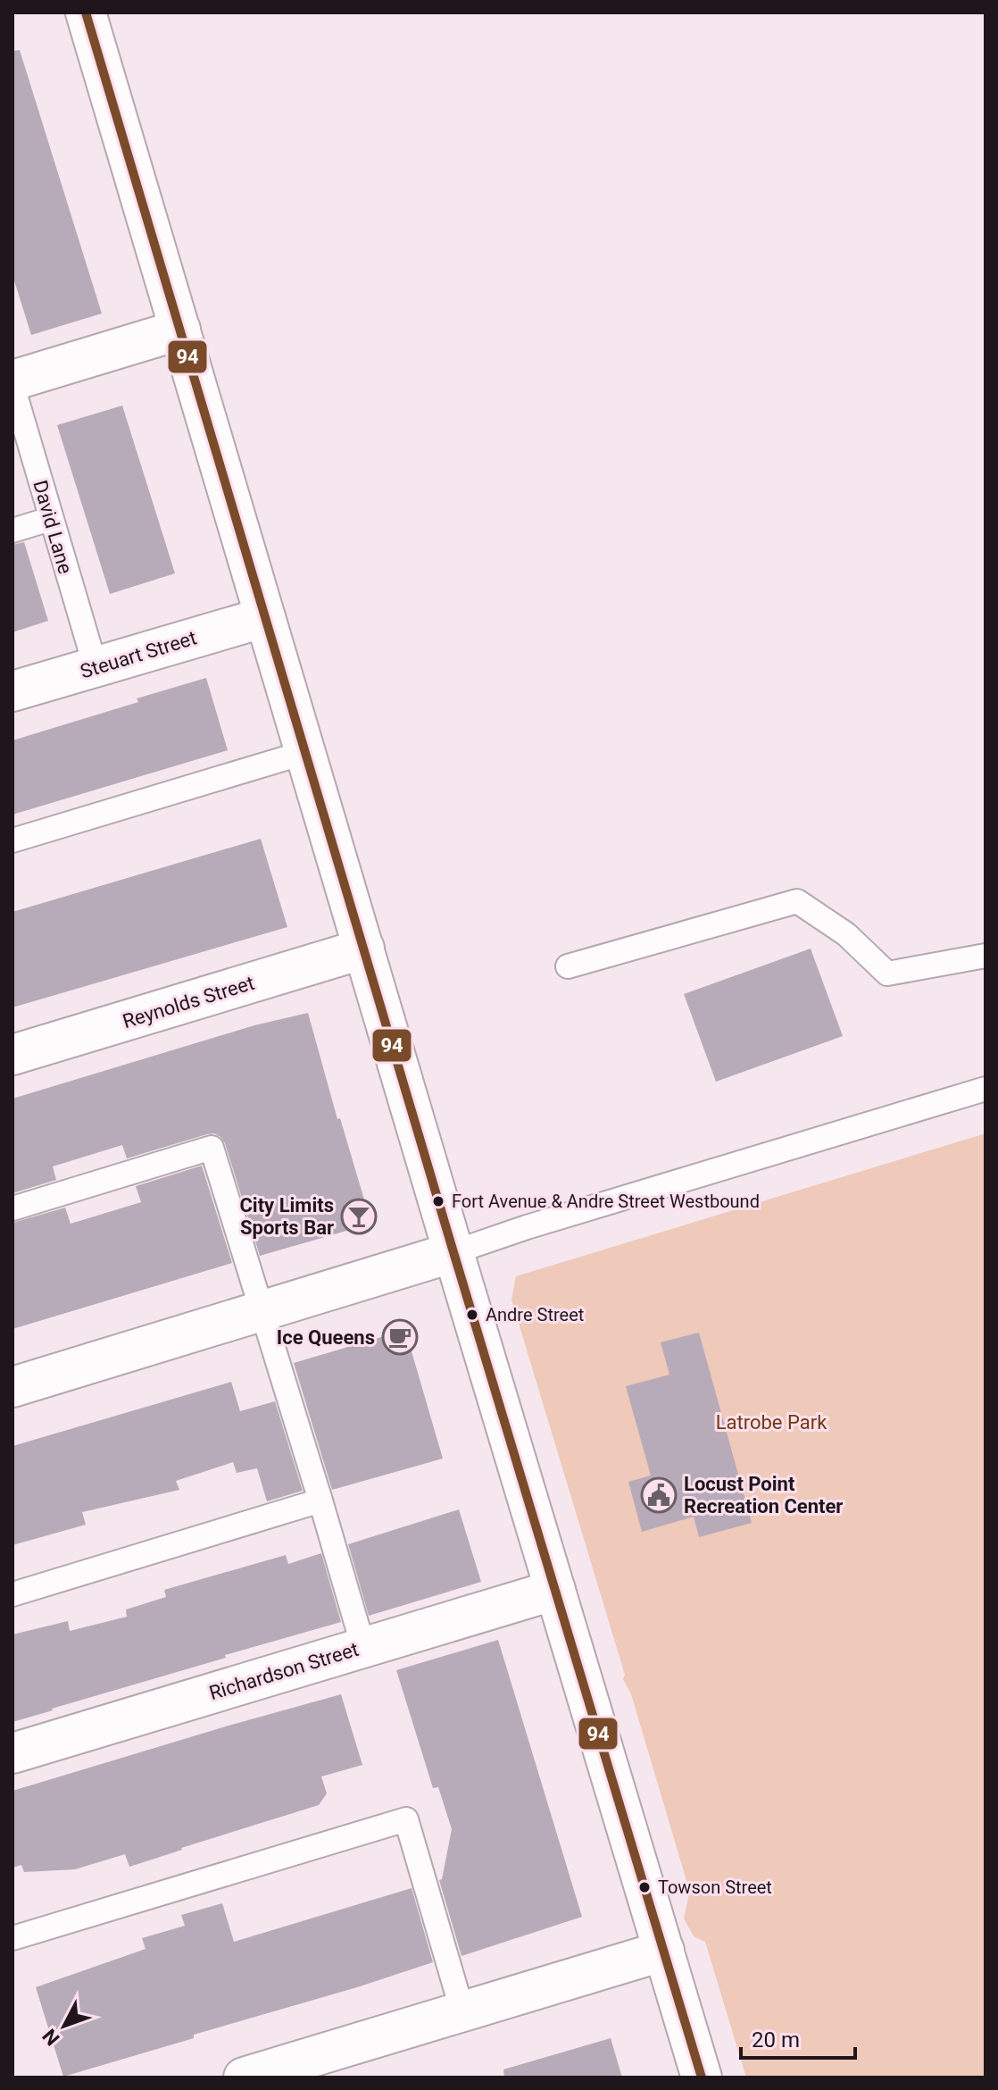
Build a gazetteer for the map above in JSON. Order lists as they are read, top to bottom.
{
  "streets": {
    "street": ["Steuart Street", "Reynolds Street", "Richardson Street"],
    "lane": ["David Lane"]
  },
  "crossings": [
    ["David Lane", "Steuart Street"]
  ],
  "parks": ["Latrobe Park"],
  "places": {
    "other": ["Fort Avenue & Andre Street Westbound", "Andre Street", "Towson Street"],
    "bar": ["City Limits Sports Bar"],
    "cafe": ["Ice Queens"],
    "public building": ["Locust Point Recreation Center"]
  },
  "lines": ["transit line 94"],
  "scale_bar": "20 m",
  "north": "bottom left"
}
